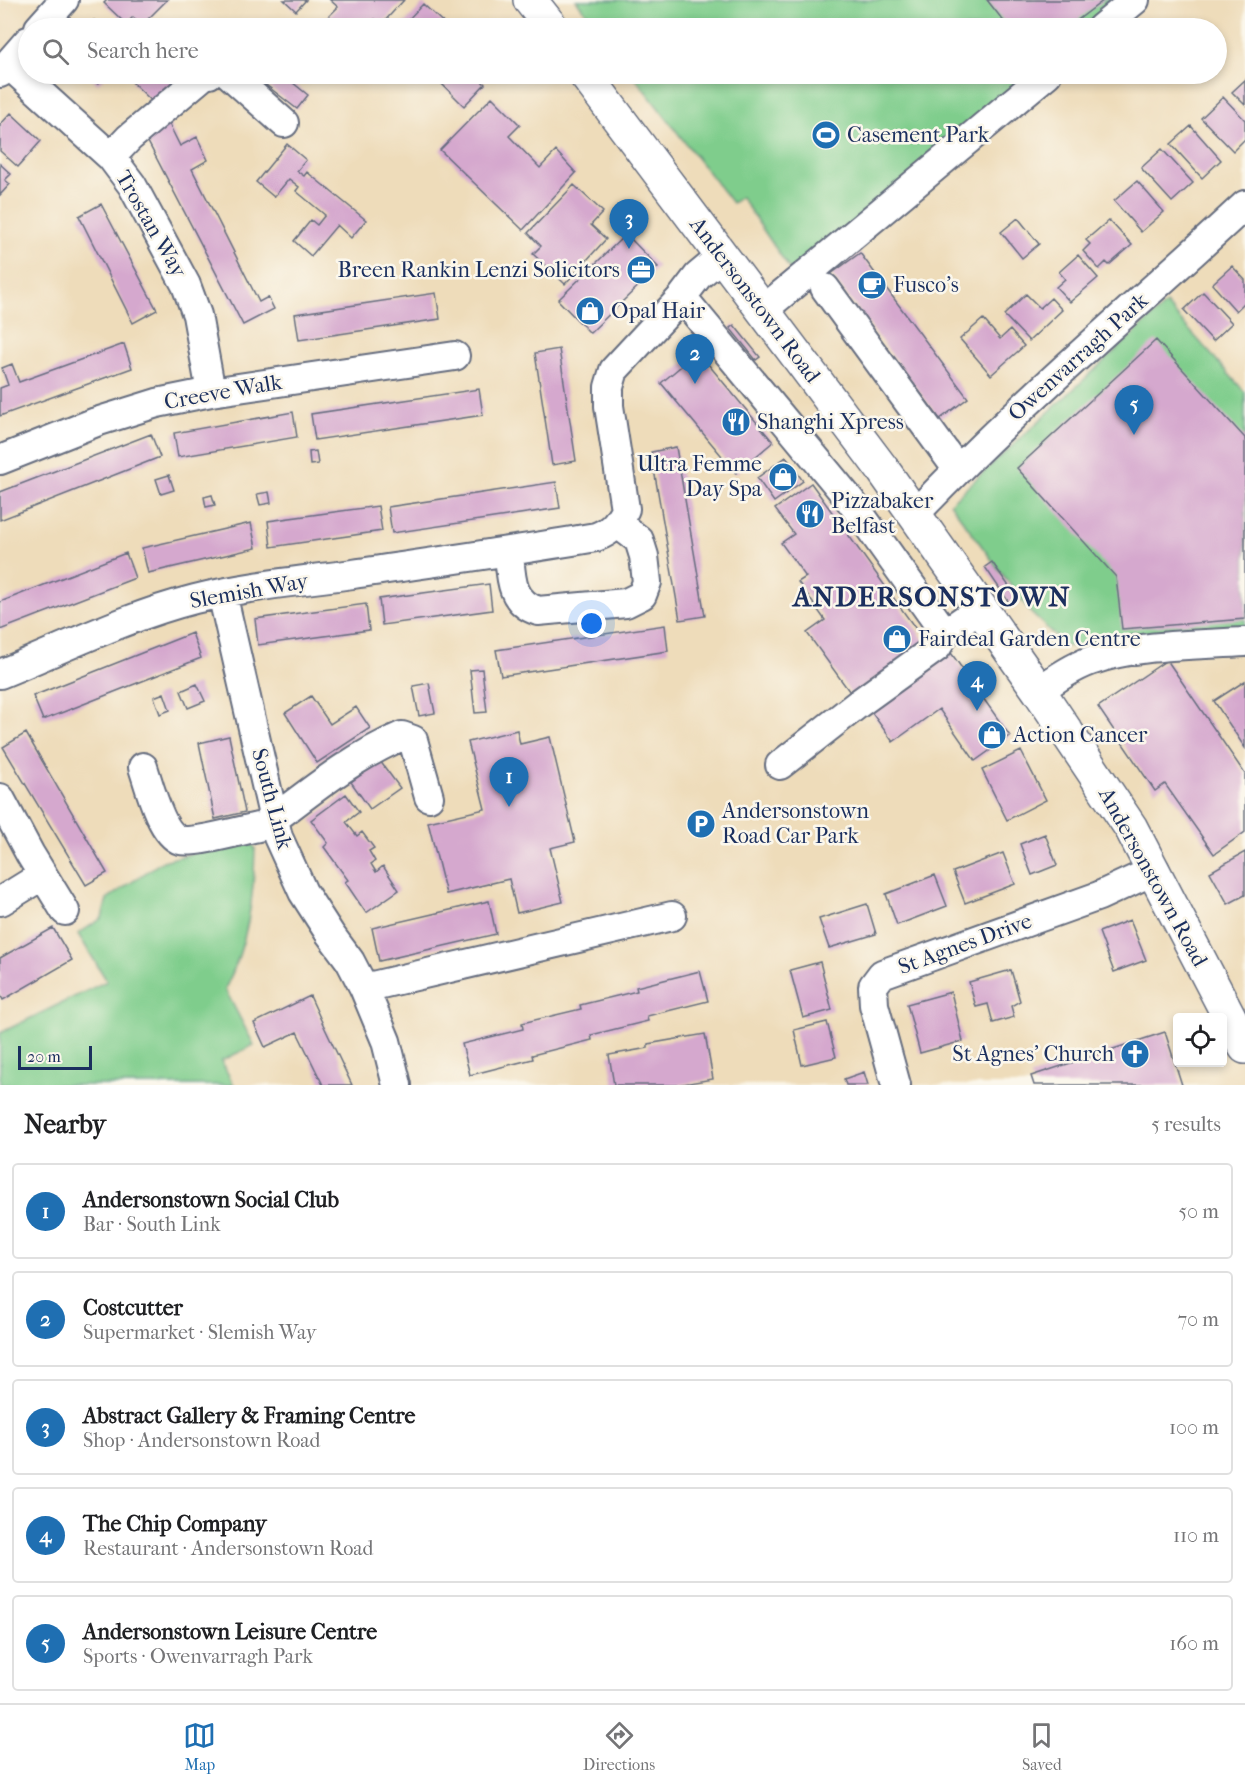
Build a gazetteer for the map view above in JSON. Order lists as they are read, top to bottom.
{
  "streets": {
    "main road": ["Andersonstown Road"],
    "street": [
      "Trostan Way",
      "Owenvarragh Park",
      "Creeve Walk",
      "Slemish Way",
      "South Link",
      "St Agnes Drive"
    ]
  },
  "crossings": [
    ["Trostan Way", "Creeve Walk"],
    ["Andersonstown Road", "Owenvarragh Park"],
    ["Andersonstown Road", "St Agnes Drive"],
    ["Slemish Way", "South Link"]
  ],
  "districts": ["ANDERSONSTOWN"],
  "places": {
    "sports": ["Casement Park"],
    "office": ["Breen Rankin Lenzi Solicitors"],
    "cafe": ["Fusco's"],
    "shop": [
      "Opal Hair",
      "Ultra Femme Day Spa",
      "Fairdeal Garden Centre",
      "Action Cancer"
    ],
    "restaurant": ["Shanghi Xpress", "Pizzabaker Belfast"],
    "parking": ["Andersonstown Road Car Park"],
    "church": ["St Agnes' Church"]
  },
  "scale_bar": "20 m",
  "page": {
    "search": "Search here",
    "pins": [
      "3",
      "2",
      "5",
      "4",
      "1"
    ],
    "scale": "20 m",
    "heading": ["Nearby", "5 results"],
    "list": [
      {
        "mark": "1",
        "name": "Andersonstown Social Club",
        "note": "Bar · South Link",
        "value": "50 m"
      },
      {
        "mark": "2",
        "name": "Costcutter",
        "note": "Supermarket · Slemish Way",
        "value": "70 m"
      },
      {
        "mark": "3",
        "name": "Abstract Gallery & Framing Centre",
        "note": "Shop · Andersonstown Road",
        "value": "100 m"
      },
      {
        "mark": "4",
        "name": "The Chip Company",
        "note": "Restaurant · Andersonstown Road",
        "value": "110 m"
      },
      {
        "mark": "5",
        "name": "Andersonstown Leisure Centre",
        "note": "Sports · Owenvarragh Park",
        "value": "160 m"
      }
    ],
    "nav": ["Map", "Directions", "Saved"]
  }
}
